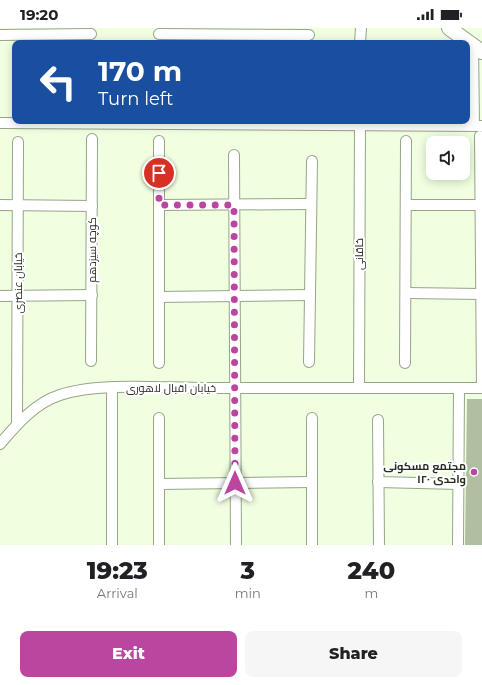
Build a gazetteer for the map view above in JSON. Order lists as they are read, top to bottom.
{
  "streets": {
    "street": [
      "کوچه سیزدهم",
      "خاقانی",
      "خیابان عنصری",
      "خیابان اقبال لاهوری"
    ]
  },
  "crossings": [
    ["خاقانی", "خیابان اقبال لاهوری"],
    ["خیابان عنصری", "خیابان اقبال لاهوری"]
  ],
  "places": ["مجتمع مسکونی ۱۲۰ واحدی"],
  "page": {
    "status": "19:20",
    "turn": ["170 m", "Turn left"],
    "eta": [
      "19:23",
      "Arrival",
      "3",
      "min",
      "240",
      "m"
    ],
    "buttons": ["Exit", "Share"]
  }
}
